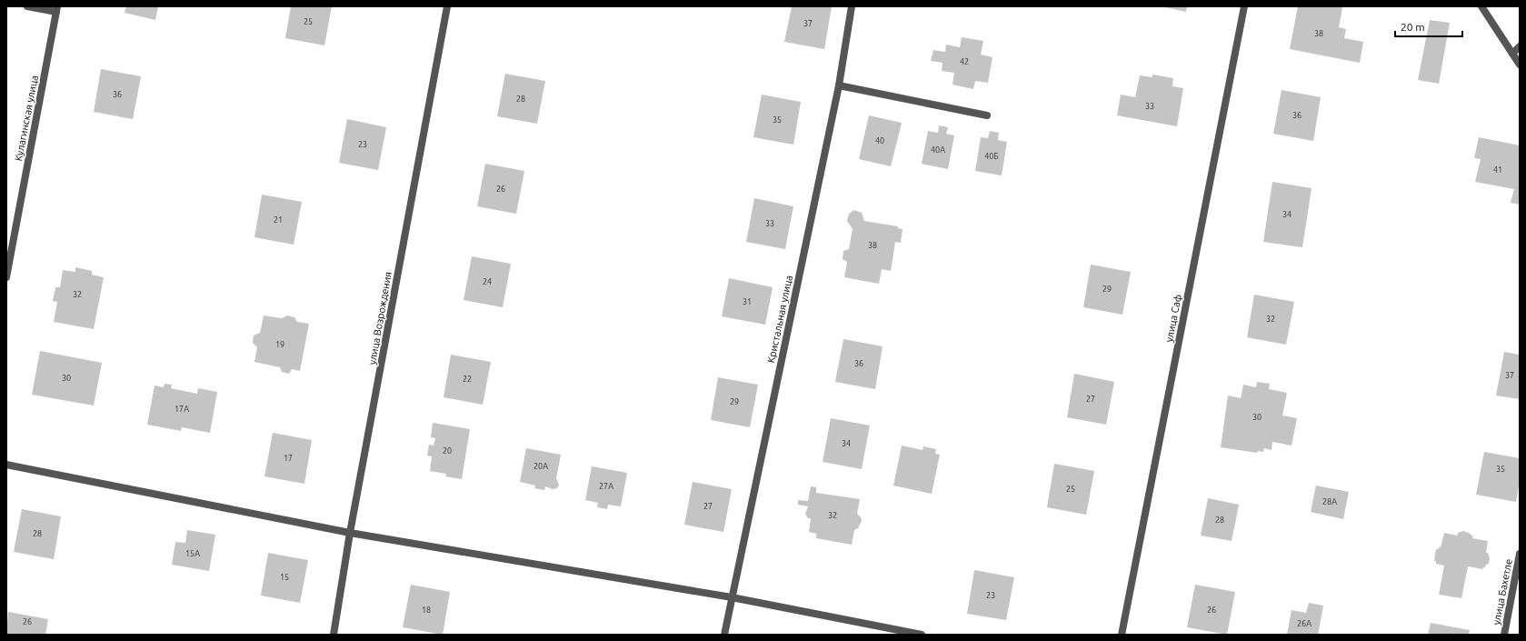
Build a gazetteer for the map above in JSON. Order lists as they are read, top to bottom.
{
  "streets": {
    "street": [
      "Кулагинская улица",
      "улица Возрождения",
      "улица Саф",
      "Кристальная улица",
      "улица Бахетле"
    ]
  },
  "house_numbers": [
    "25",
    "37",
    "38",
    "42",
    "36",
    "28",
    "33",
    "36",
    "35",
    "40",
    "23",
    "40А",
    "40Б",
    "41",
    "26",
    "34",
    "21",
    "33",
    "38",
    "24",
    "29",
    "32",
    "31",
    "32",
    "19",
    "36",
    "37",
    "30",
    "22",
    "27",
    "29",
    "17А",
    "30",
    "34",
    "20",
    "17",
    "20А",
    "35",
    "27А",
    "25",
    "28А",
    "27",
    "32",
    "28",
    "28",
    "15А",
    "15",
    "23",
    "18",
    "26",
    "26",
    "26А"
  ],
  "scale_bar": "20 m"
}
